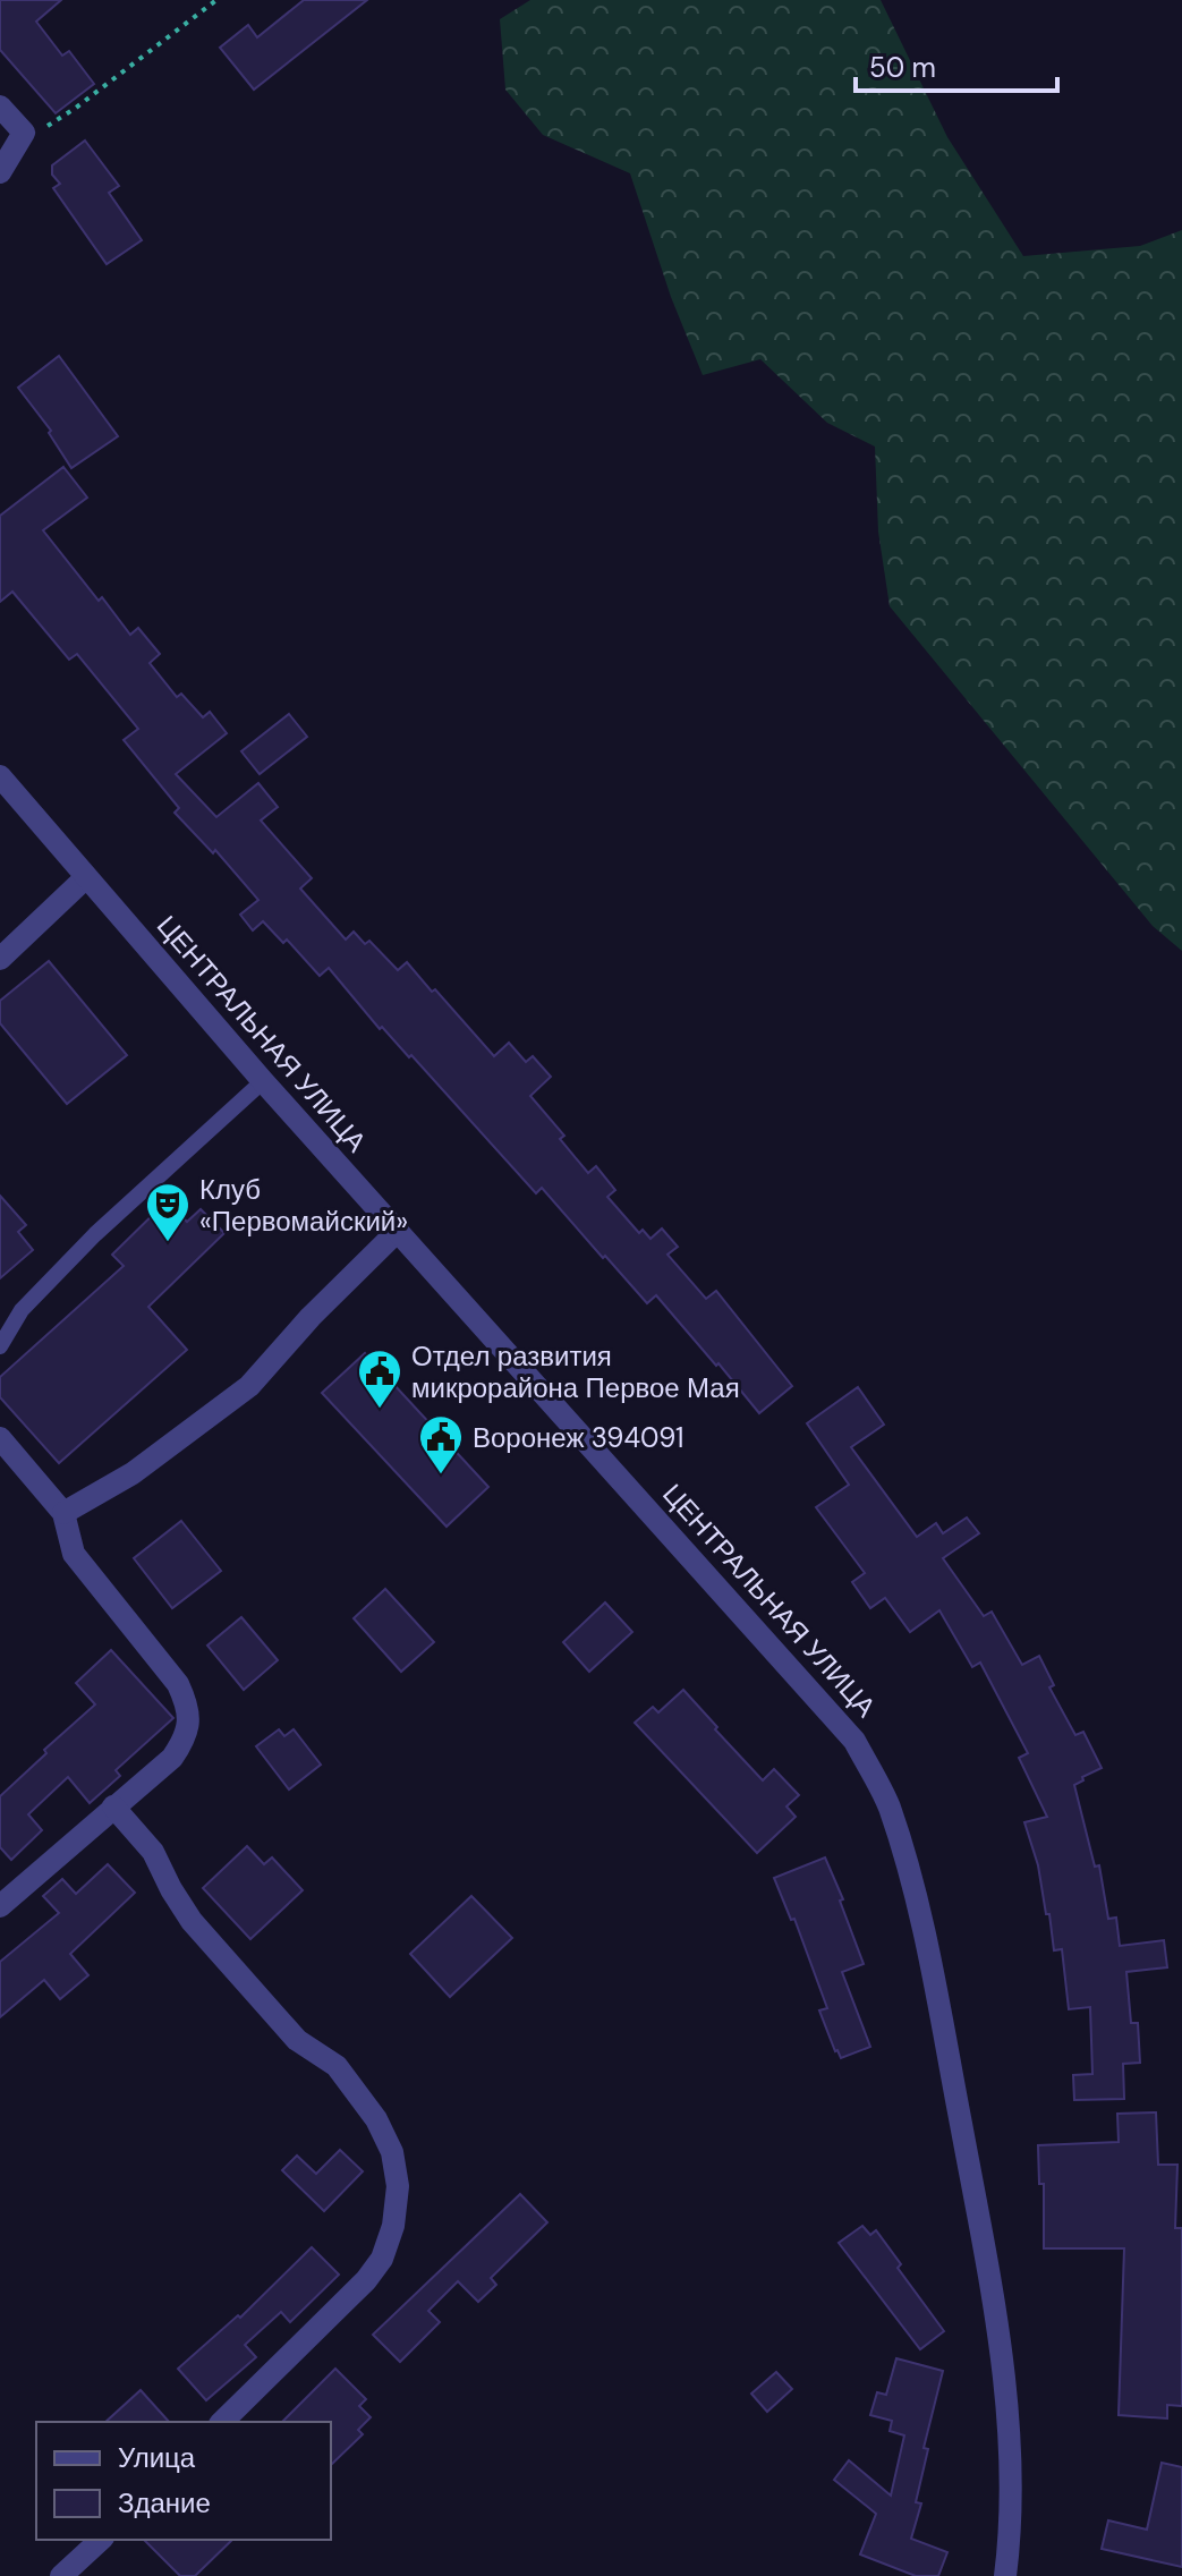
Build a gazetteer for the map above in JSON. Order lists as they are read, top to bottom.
{
  "streets": {
    "street": ["ЦЕНТРАЛЬНАЯ УЛИЦА"]
  },
  "places": {
    "theatre": ["Клуб «Первомайский»"],
    "public building": ["Отдел развития микрорайона Первое Мая", "Воронеж 394091"]
  },
  "legend": ["Улица", "Здание"],
  "scale_bar": "50 m"
}
